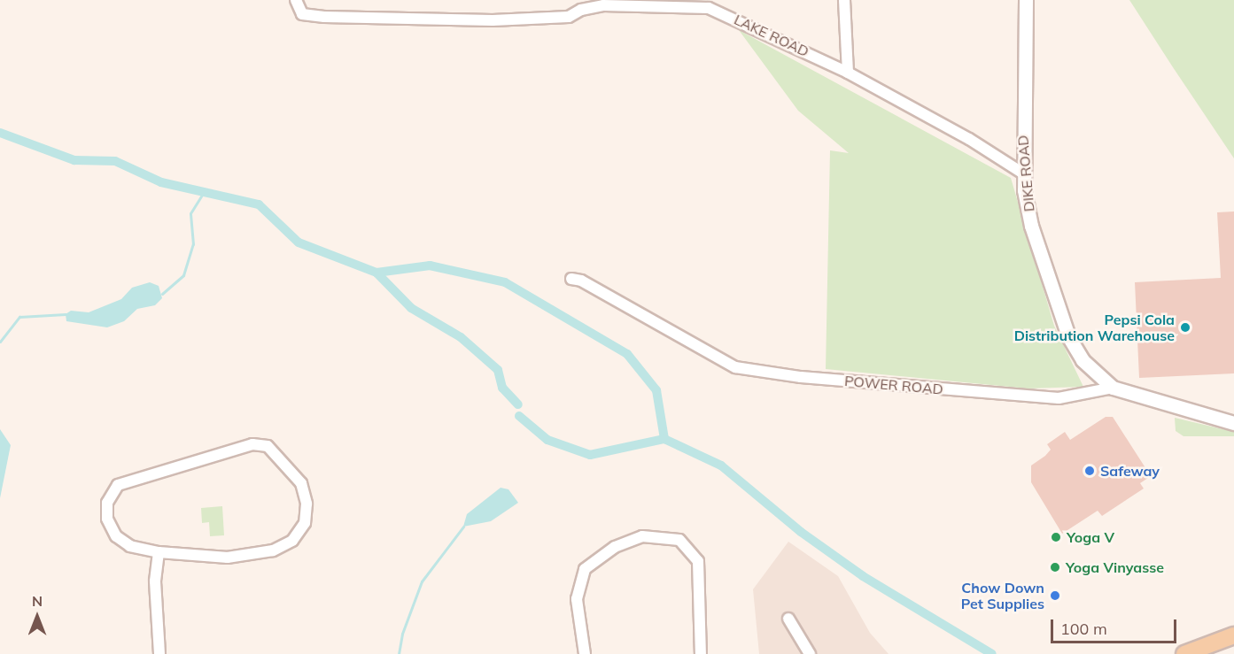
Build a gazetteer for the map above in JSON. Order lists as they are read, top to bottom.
{
  "streets": {
    "street": ["LAKE ROAD", "DIKE ROAD", "POWER ROAD"]
  },
  "crossings": [
    ["LAKE ROAD", "DIKE ROAD"],
    ["DIKE ROAD", "POWER ROAD"]
  ],
  "places": [
    "Pepsi Cola Distribution Warehouse",
    "Safeway",
    "Yoga V",
    "Yoga Vinyasse",
    "Chow Down Pet Supplies"
  ],
  "scale_bar": "100 m",
  "north": "top"
}
